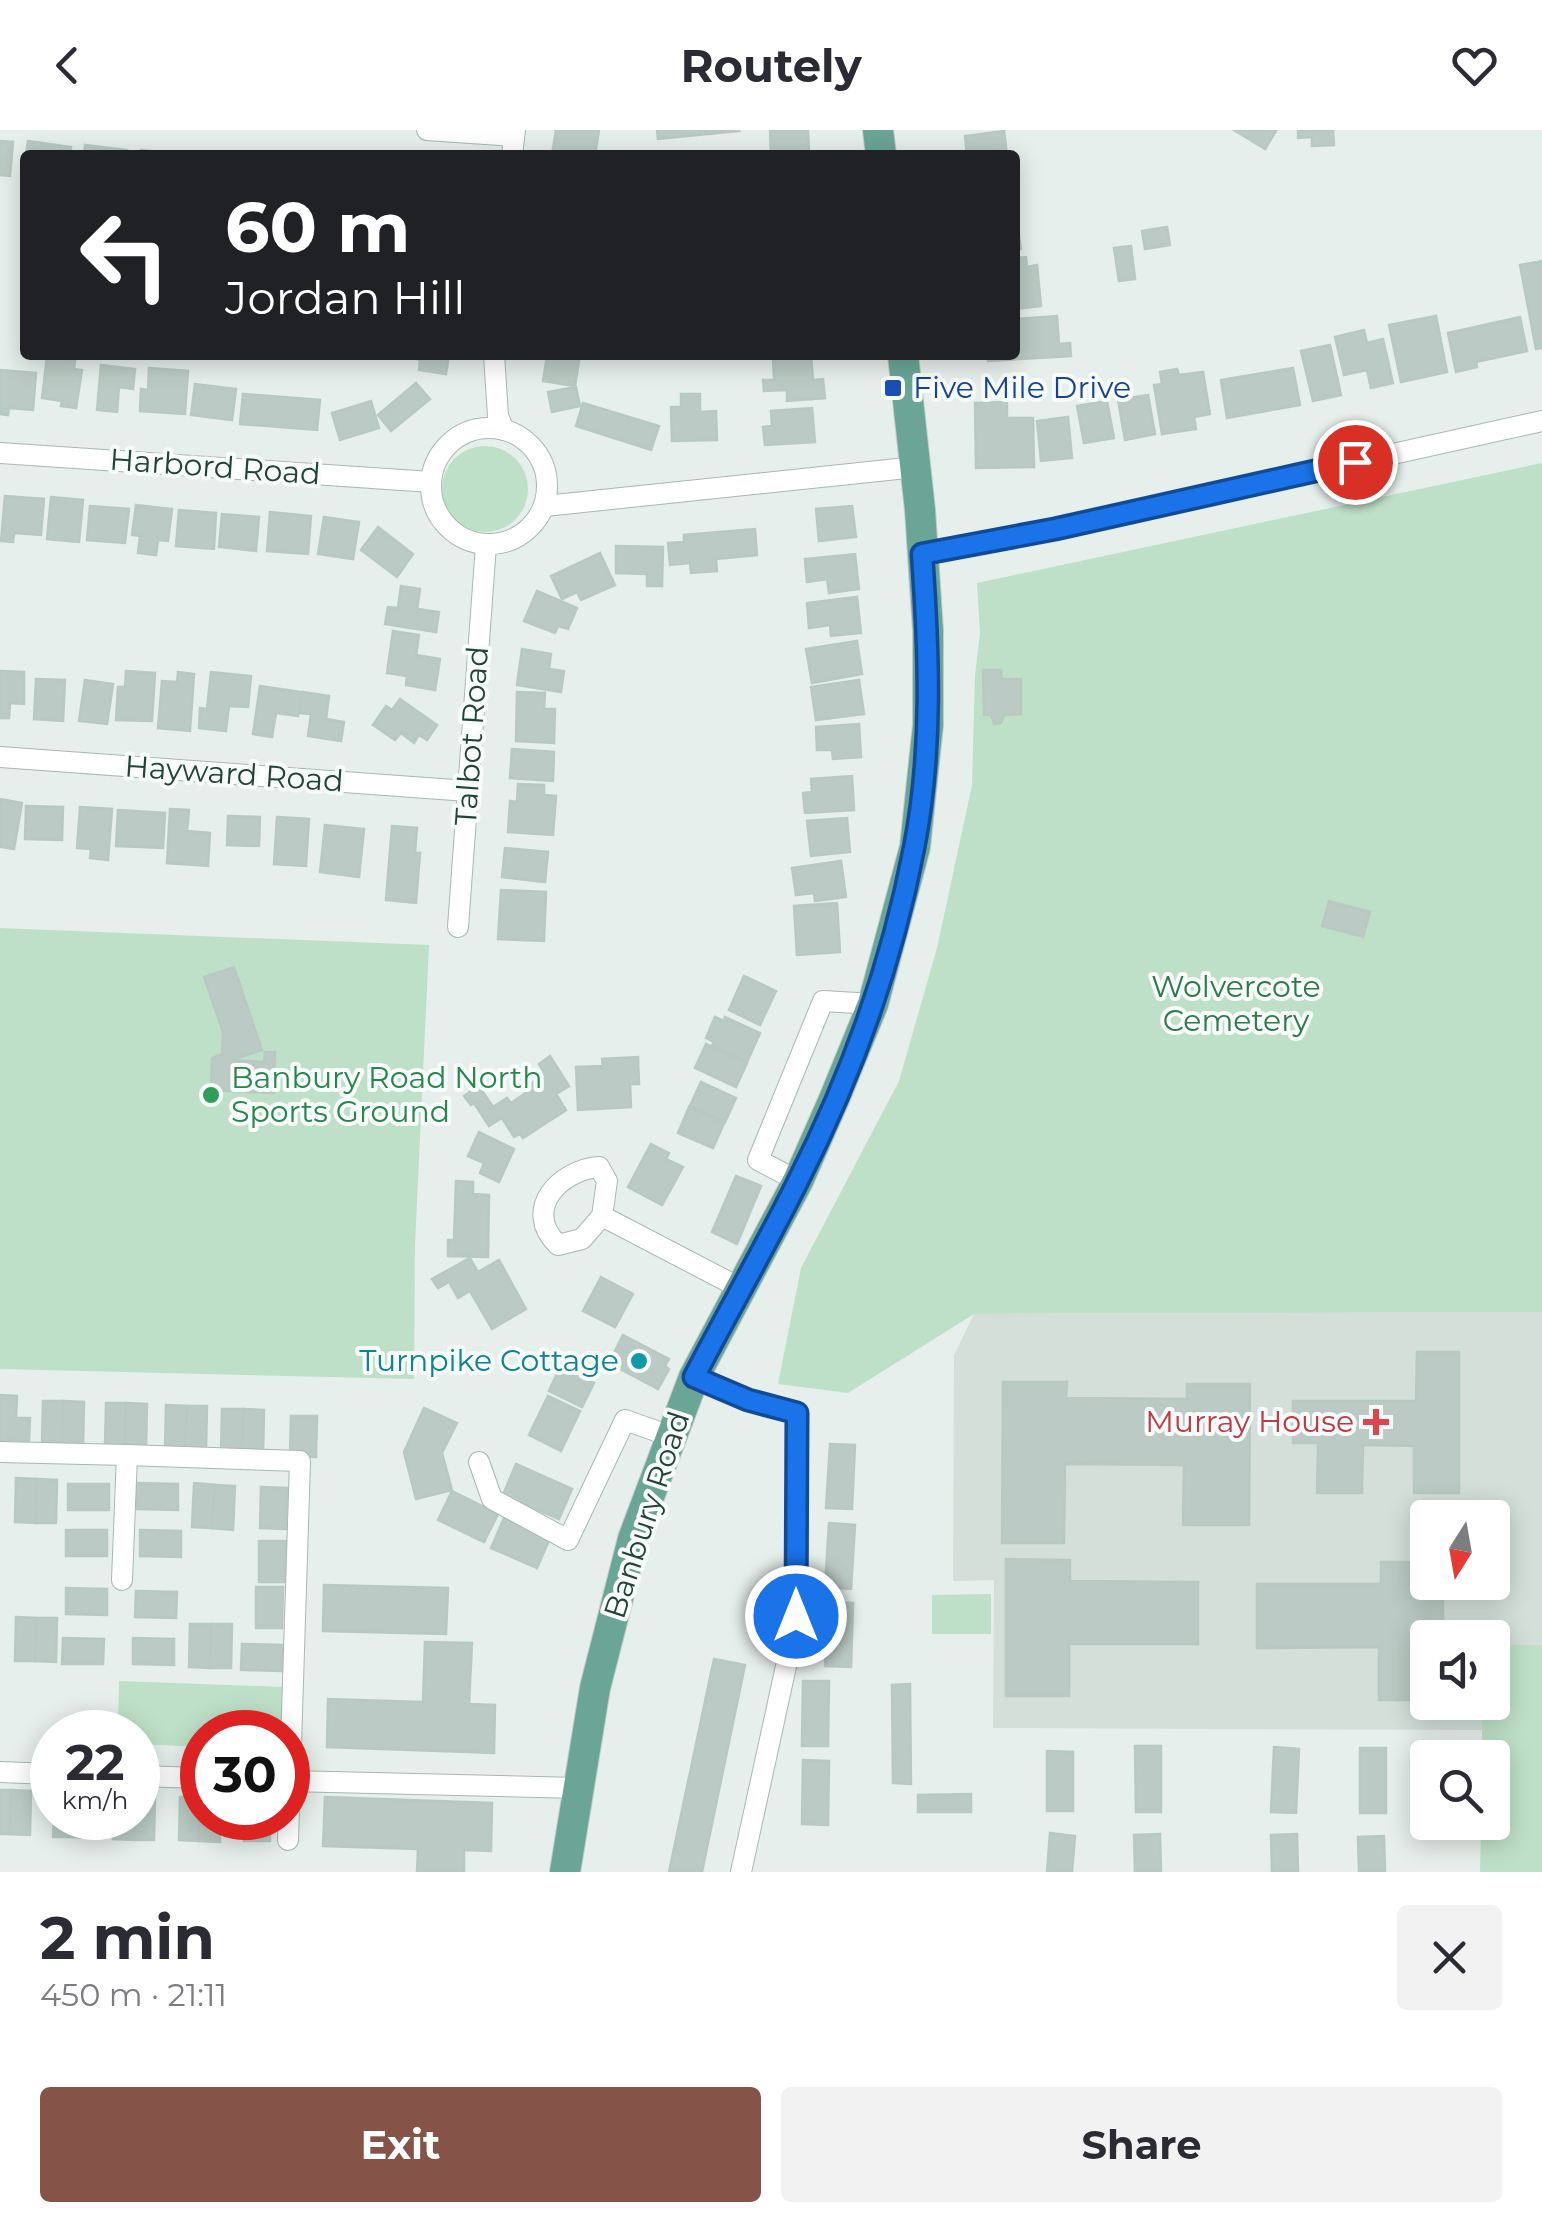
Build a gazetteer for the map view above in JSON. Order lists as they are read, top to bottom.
{
  "streets": {
    "main road": ["Banbury Road"],
    "street": ["Harbord Road", "Talbot Road", "Hayward Road"]
  },
  "crossings": [
    ["Harbord Road", "Talbot Road"],
    ["Talbot Road", "Hayward Road"]
  ],
  "parks": ["Wolvercote Cemetery"],
  "places": {
    "transit": ["Five Mile Drive"],
    "other": ["Banbury Road North Sports Ground", "Turnpike Cottage"],
    "health": ["Murray House"]
  },
  "north": "bottom",
  "page": {
    "header": "Routely",
    "turn": ["60 m", "Jordan Hill"],
    "speed": "22 km/h",
    "limit": "30",
    "heading": ["2 min", "450 m · 21:11"],
    "buttons": ["Exit", "Share"]
  }
}
